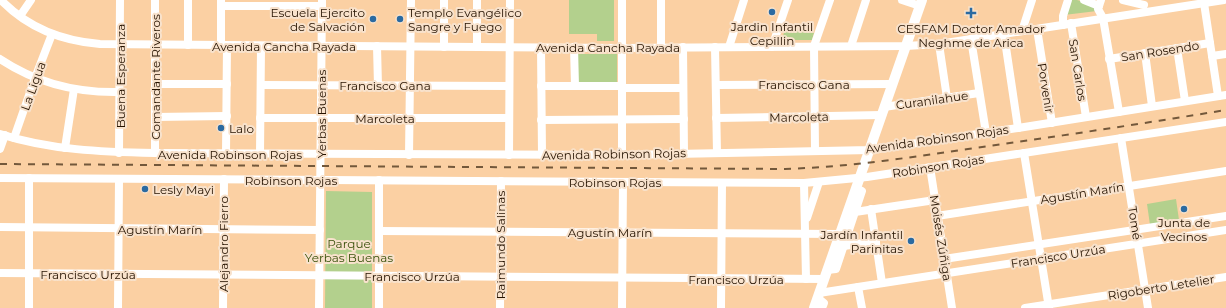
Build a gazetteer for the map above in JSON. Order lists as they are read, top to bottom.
{
  "streets": {
    "street": [
      "Avenida Cancha Rayada",
      "San Rosendo",
      "San Carlos",
      "Buena Esperanza",
      "Comandante Riveros",
      "Francisco Gana",
      "La Ligua",
      "Porvenir",
      "Curanilahue",
      "Yerbas Buenas",
      "Marcoleta",
      "Avenida Robinson Rojas",
      "Robinson Rojas",
      "Agustín Marín",
      "Tomé",
      "Moisés Zúñiga",
      "Alejandro Fierro",
      "Raimundo Salinas",
      "Francisco Urzúa",
      "Rigoberto Letelier"
    ]
  },
  "crossings": [
    ["Avenida Cancha Rayada", "San Carlos"],
    ["Avenida Cancha Rayada", "Buena Esperanza"],
    ["Avenida Cancha Rayada", "Comandante Riveros"],
    ["Avenida Cancha Rayada", "La Ligua"],
    ["Avenida Cancha Rayada", "Porvenir"],
    ["Avenida Cancha Rayada", "Yerbas Buenas"],
    ["San Carlos", "Avenida Robinson Rojas"],
    ["Buena Esperanza", "Avenida Robinson Rojas"],
    ["Comandante Riveros", "Avenida Robinson Rojas"],
    ["Francisco Gana", "Yerbas Buenas"],
    ["La Ligua", "Avenida Robinson Rojas"],
    ["Porvenir", "Avenida Robinson Rojas"],
    ["Curanilahue", "Marcoleta"],
    ["Yerbas Buenas", "Marcoleta"],
    ["Yerbas Buenas", "Avenida Robinson Rojas"],
    ["Yerbas Buenas", "Robinson Rojas"],
    ["Yerbas Buenas", "Agustín Marín"],
    ["Yerbas Buenas", "Francisco Urzúa"],
    ["Robinson Rojas", "Tomé"],
    ["Robinson Rojas", "Moisés Zúñiga"],
    ["Robinson Rojas", "Alejandro Fierro"],
    ["Robinson Rojas", "Raimundo Salinas"],
    ["Agustín Marín", "Tomé"],
    ["Agustín Marín", "Moisés Zúñiga"],
    ["Agustín Marín", "Alejandro Fierro"],
    ["Agustín Marín", "Raimundo Salinas"],
    ["Tomé", "Francisco Urzúa"],
    ["Tomé", "Rigoberto Letelier"],
    ["Moisés Zúñiga", "Francisco Urzúa"],
    ["Alejandro Fierro", "Francisco Urzúa"],
    ["Raimundo Salinas", "Francisco Urzúa"]
  ],
  "parks": ["Parque Yerbas Buenas"],
  "places": {
    "other": [
      "Jardin Infantil Cepillin",
      "Escuela Ejercito de Salvación",
      "Templo Evangélico Sangre y Fuego",
      "Lalo",
      "Lesly Mayi",
      "Junta de Vecinos",
      "Jardín Infantil Parinitas"
    ],
    "health": ["CESFAM Doctor Amador Neghme de Arica"]
  }
}
